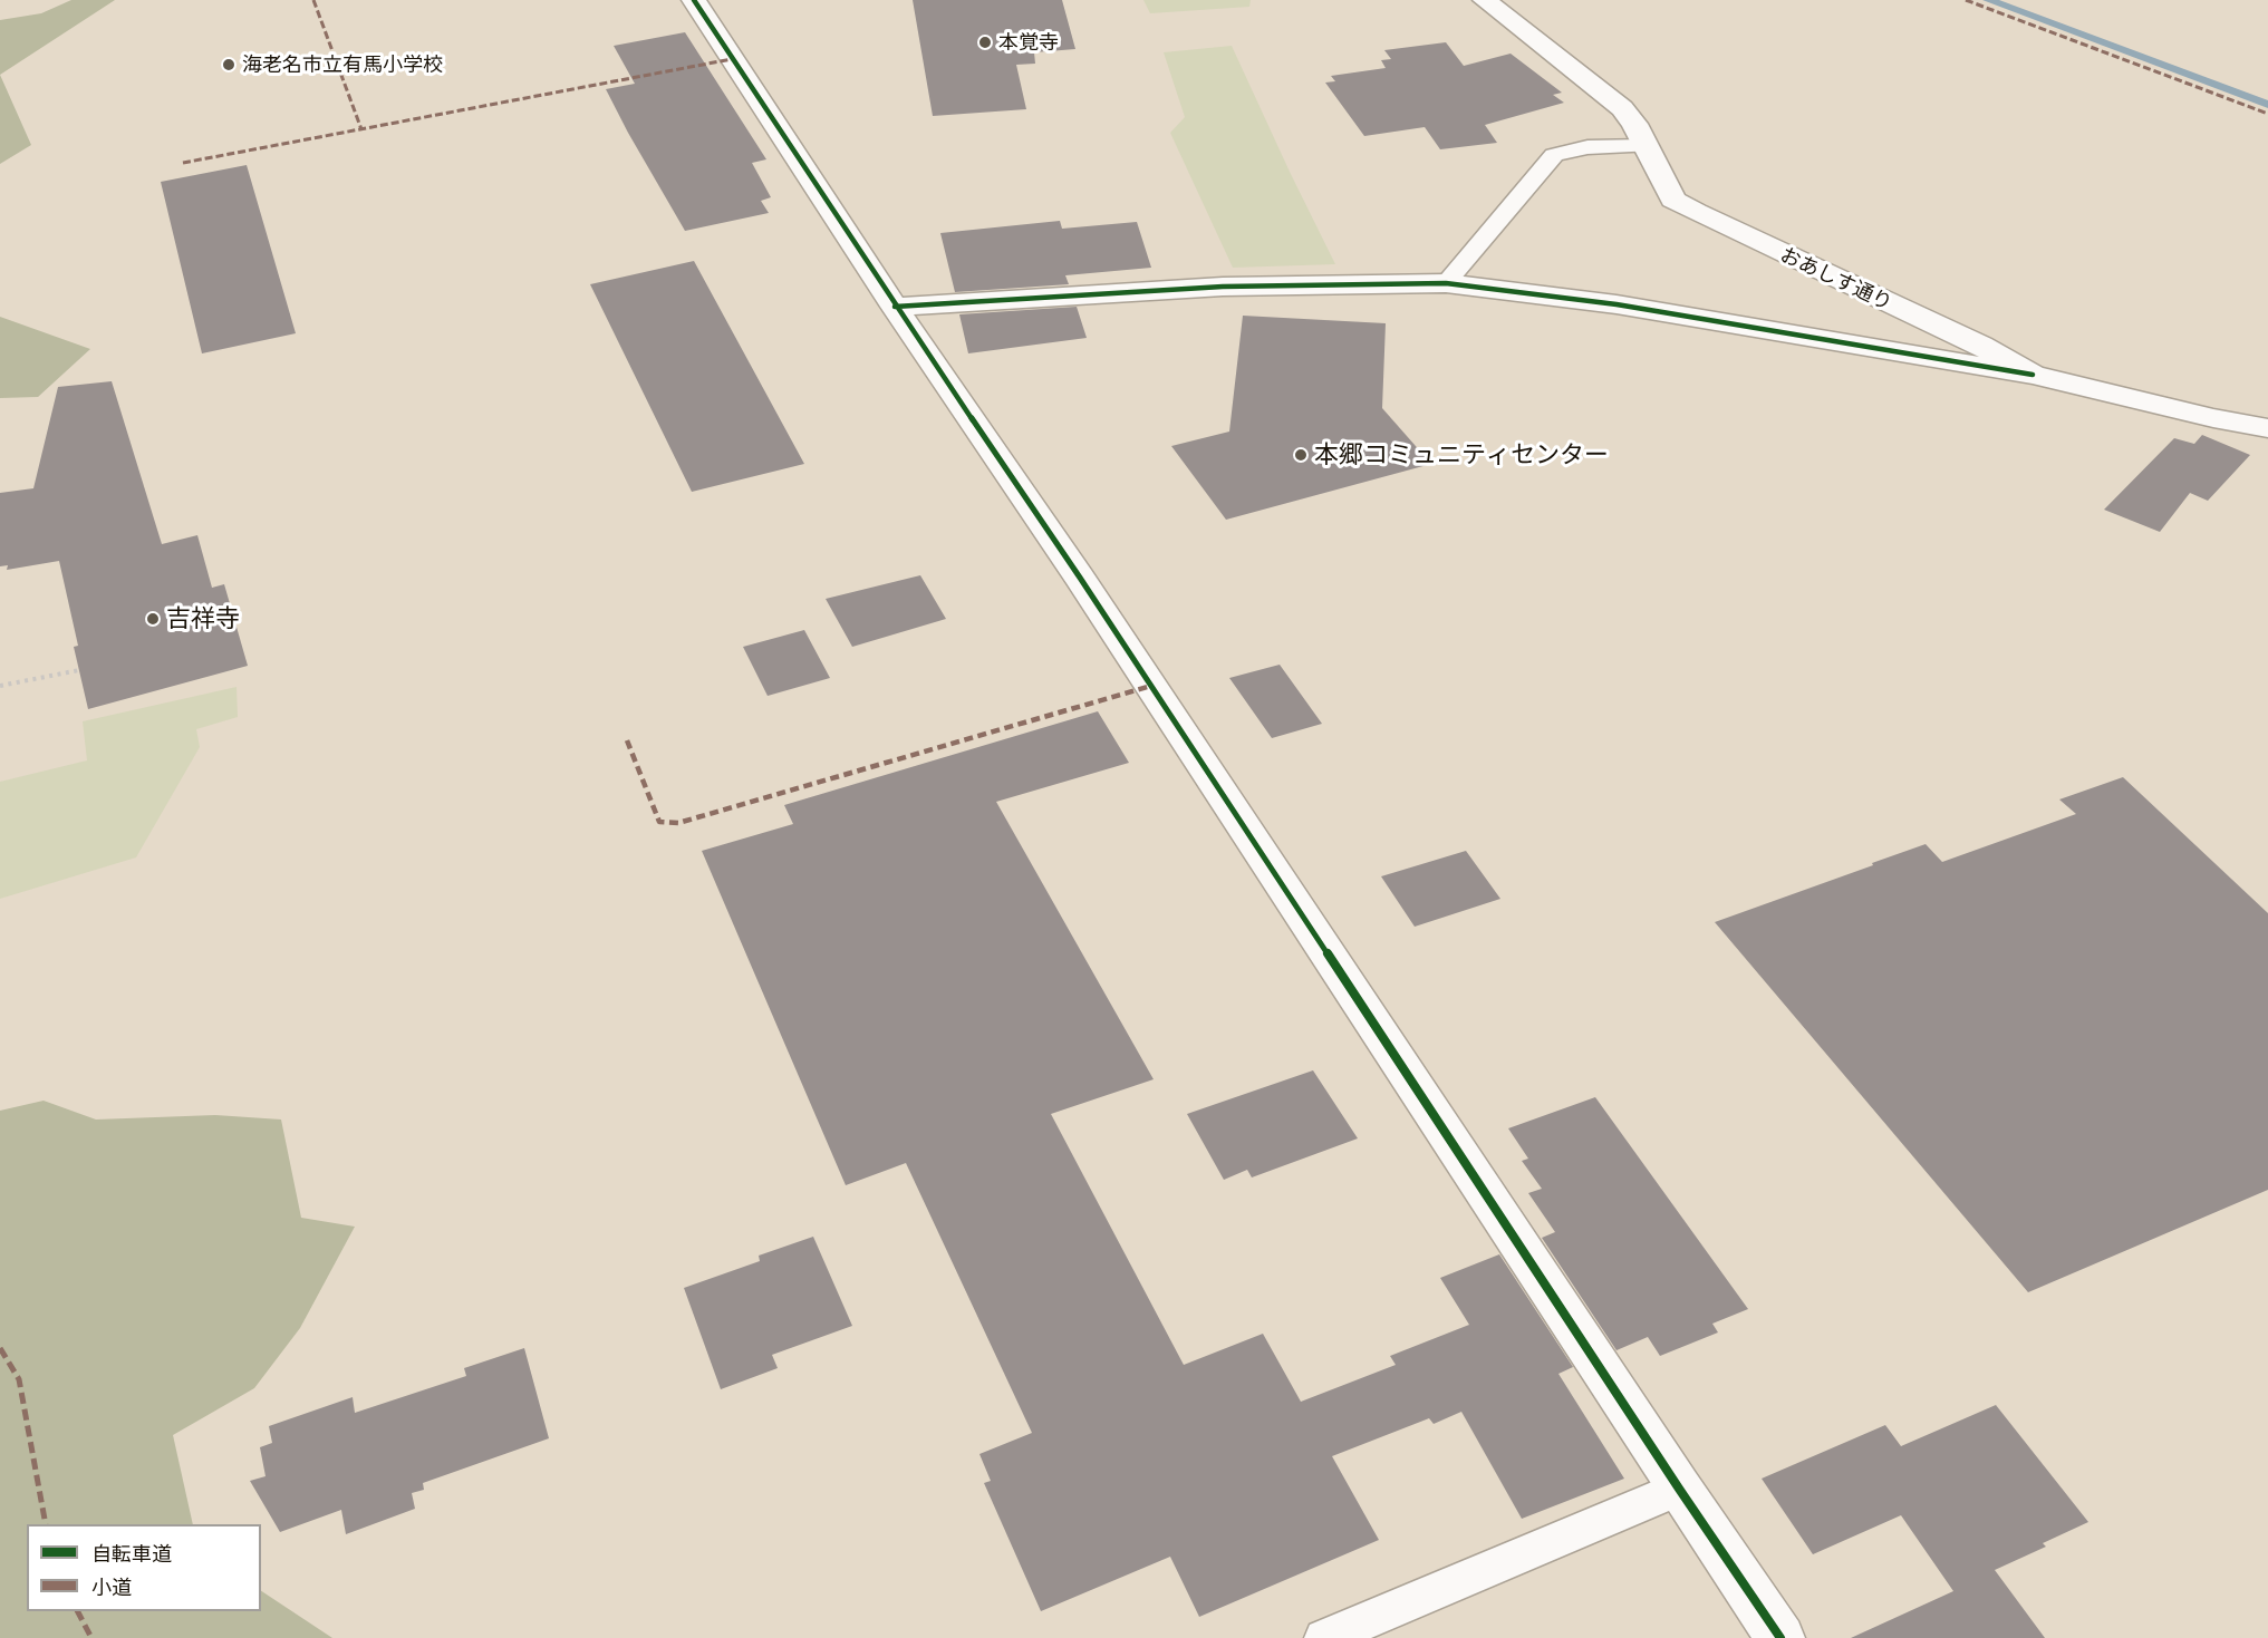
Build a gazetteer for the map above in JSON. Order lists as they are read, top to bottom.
{
  "streets": {
    "street": ["おあしす通り"]
  },
  "places": [
    "本覚寺",
    "海老名市立有馬小学校",
    "本郷コミュニティセンター",
    "吉祥寺"
  ],
  "legend": ["自転車道", "小道"]
}
